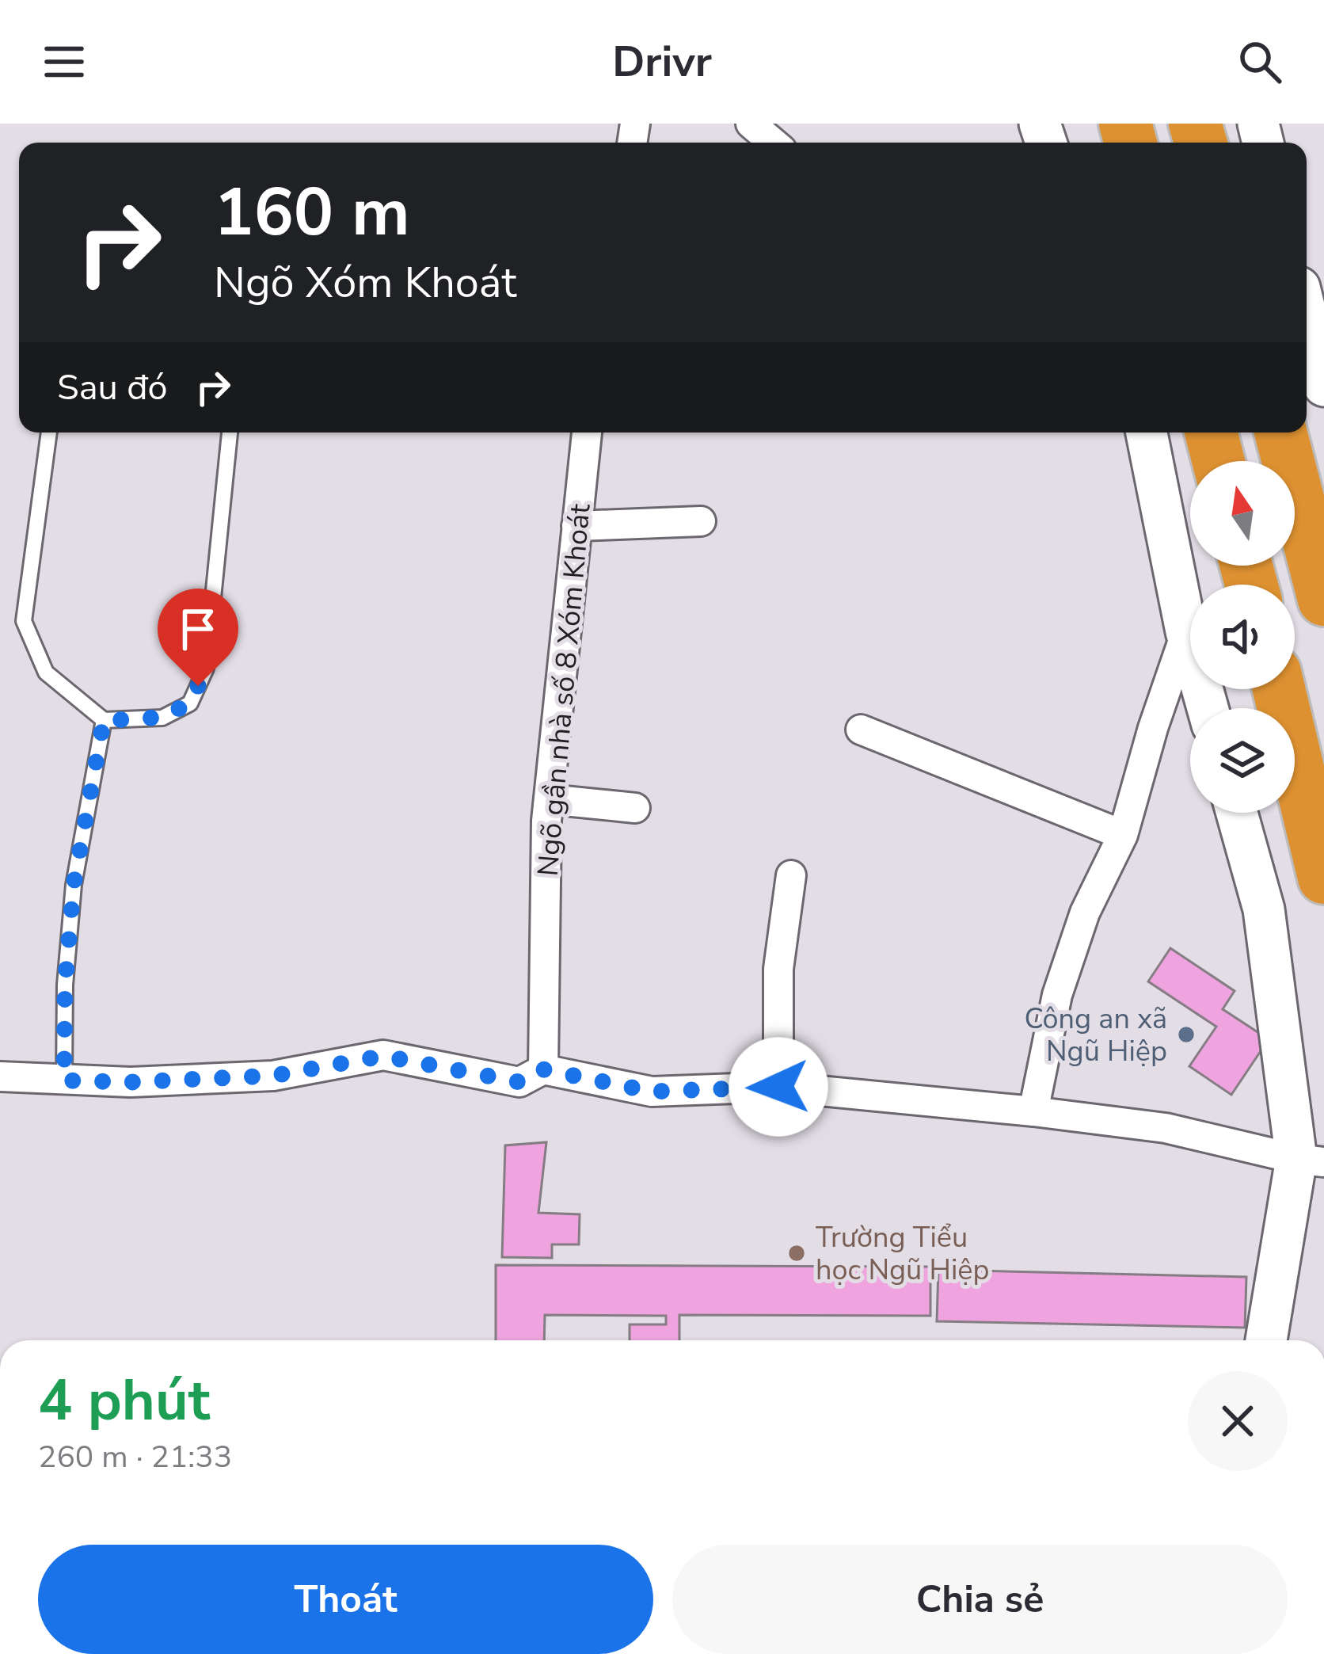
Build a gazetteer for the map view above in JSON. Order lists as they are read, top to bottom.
{
  "streets": {
    "street": ["Ngõ gần nhà số 8 Xóm Khoát"]
  },
  "places": ["Công an xã Ngũ Hiệp", "Trường Tiểu học Ngũ Hiệp"],
  "north": "top",
  "page": {
    "header": "Drivr",
    "turn": ["160 m", "Ngõ Xóm Khoát"],
    "then": "Sau đó",
    "heading": ["4 phút", "260 m · 21:33"],
    "buttons": ["Thoát", "Chia sẻ"]
  }
}
